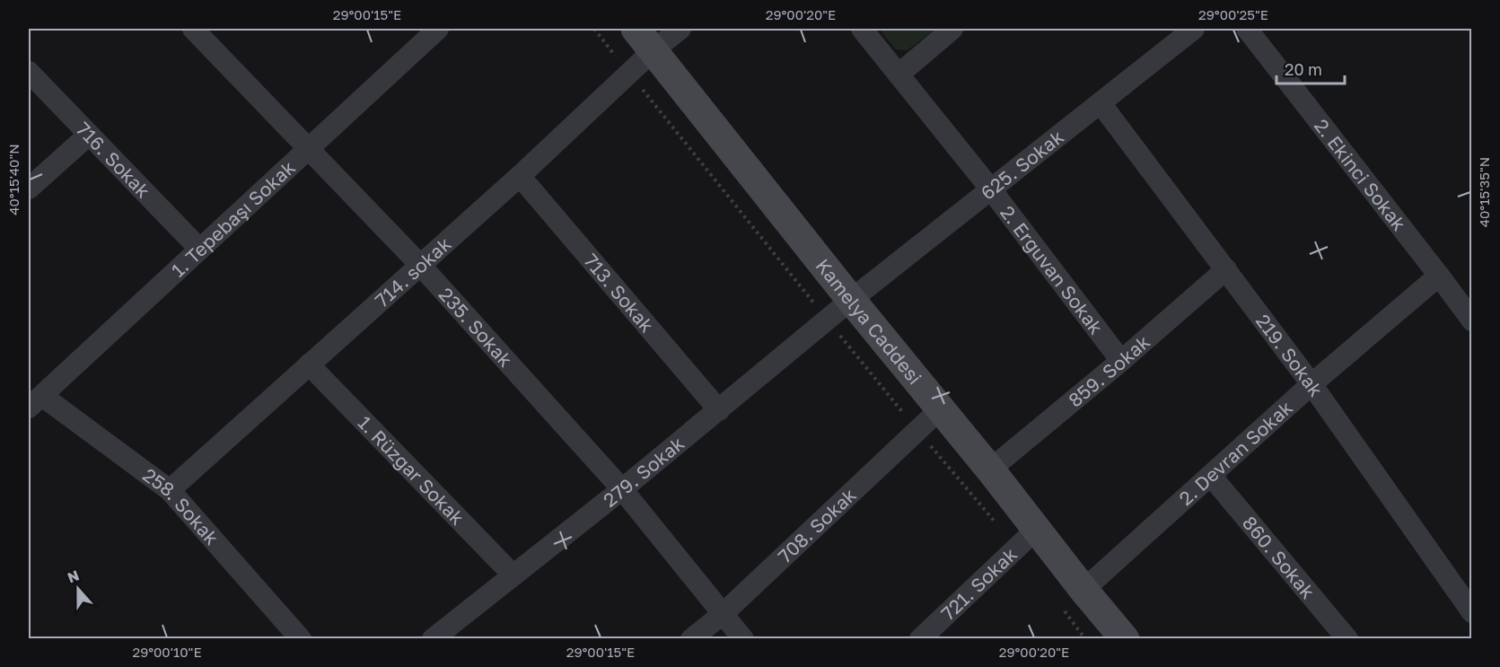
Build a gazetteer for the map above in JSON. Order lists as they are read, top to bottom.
{
  "streets": {
    "main road": ["Kamelya Caddesi"],
    "street": [
      "716. Sokak",
      "625. Sokak",
      "2. Ekinci Sokak",
      "1. Tepebaşı Sokak",
      "2. Erguvan Sokak",
      "714. sokak",
      "713. Sokak",
      "235. Sokak",
      "219. Sokak",
      "859. Sokak",
      "2. Devran Sokak",
      "1. Rüzgar Sokak",
      "279. Sokak",
      "258. Sokak",
      "708. Sokak",
      "860. Sokak",
      "721. Sokak"
    ]
  },
  "crossings": [
    ["716. Sokak", "1. Tepebaşı Sokak"],
    ["625. Sokak", "2. Erguvan Sokak"],
    ["625. Sokak", "Kamelya Caddesi"],
    ["625. Sokak", "219. Sokak"],
    ["625. Sokak", "279. Sokak"],
    ["2. Ekinci Sokak", "2. Devran Sokak"],
    ["1. Tepebaşı Sokak", "235. Sokak"],
    ["1. Tepebaşı Sokak", "258. Sokak"],
    ["2. Erguvan Sokak", "859. Sokak"],
    ["714. sokak", "713. Sokak"],
    ["714. sokak", "Kamelya Caddesi"],
    ["714. sokak", "235. Sokak"],
    ["714. sokak", "1. Rüzgar Sokak"],
    ["714. sokak", "258. Sokak"],
    ["713. Sokak", "279. Sokak"],
    ["Kamelya Caddesi", "859. Sokak"],
    ["Kamelya Caddesi", "2. Devran Sokak"],
    ["Kamelya Caddesi", "279. Sokak"],
    ["Kamelya Caddesi", "708. Sokak"],
    ["Kamelya Caddesi", "721. Sokak"],
    ["235. Sokak", "279. Sokak"],
    ["235. Sokak", "708. Sokak"],
    ["219. Sokak", "859. Sokak"],
    ["219. Sokak", "2. Devran Sokak"],
    ["2. Devran Sokak", "860. Sokak"],
    ["1. Rüzgar Sokak", "279. Sokak"]
  ],
  "scale_bar": "20 m",
  "north": "top",
  "coordinates": [
    "29°00'15\"E",
    "29°00'20\"E",
    "29°00'25\"E",
    "40°15'40\"N",
    "40°15'35\"N",
    "29°00'10\"E"
  ]
}
